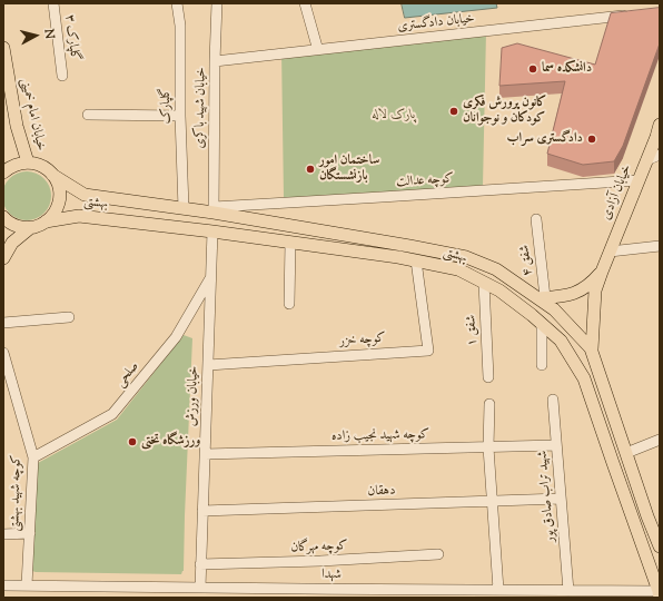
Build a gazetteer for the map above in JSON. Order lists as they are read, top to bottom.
{
  "streets": {
    "main road": ["خیابان امام خمینی", "خیابان آزادی", "بهشتی"],
    "street": [
      "خیابان دادگستری",
      "گلپارک ۳",
      "گلپارک",
      "خیابان شهید باکری",
      "کوچه عدالت",
      "شفق ۴",
      "شفق ۱",
      "کوچه خزر",
      "صلحی",
      "خیابان ورزش",
      "کوچه شهید نجیب زاده",
      "دهقان",
      "کوچه شهید بهشتی",
      "شهید تراب صادق پور",
      "کوچه مهرگان",
      "شهدا"
    ]
  },
  "crossings": [
    ["خیابان دادگستری", "خیابان شهید باکری"],
    ["گلپارک", "بهشتی"],
    ["خیابان شهید باکری", "کوچه عدالت"],
    ["خیابان شهید باکری", "بهشتی"],
    ["خیابان امام خمینی", "بهشتی"],
    ["کوچه عدالت", "خیابان آزادی"],
    ["کوچه عدالت", "بهشتی"],
    ["خیابان آزادی", "بهشتی"],
    ["بهشتی", "شفق ۴"],
    ["بهشتی", "شفق ۱"],
    ["بهشتی", "کوچه خزر"],
    ["بهشتی", "خیابان ورزش"],
    ["بهشتی", "شهدا"],
    ["کوچه خزر", "خیابان ورزش"],
    ["صلحی", "خیابان ورزش"],
    ["صلحی", "کوچه شهید بهشتی"],
    ["خیابان ورزش", "کوچه شهید نجیب زاده"],
    ["خیابان ورزش", "دهقان"],
    ["خیابان ورزش", "کوچه مهرگان"],
    ["خیابان ورزش", "شهدا"],
    ["کوچه شهید نجیب زاده", "شهید تراب صادق پور"],
    ["دهقان", "شهید تراب صادق پور"],
    ["کوچه شهید بهشتی", "شهدا"],
    ["شهید تراب صادق پور", "شهدا"]
  ],
  "parks": ["پارک لاله"],
  "places": [
    "دانشکده سما",
    "کانون پرورش فکری کودکان و نوجوانان",
    "دادگستری سراب",
    "ساختمان امور بازنشستگان",
    "ورزشگاه تختی"
  ],
  "north": "right"
}
